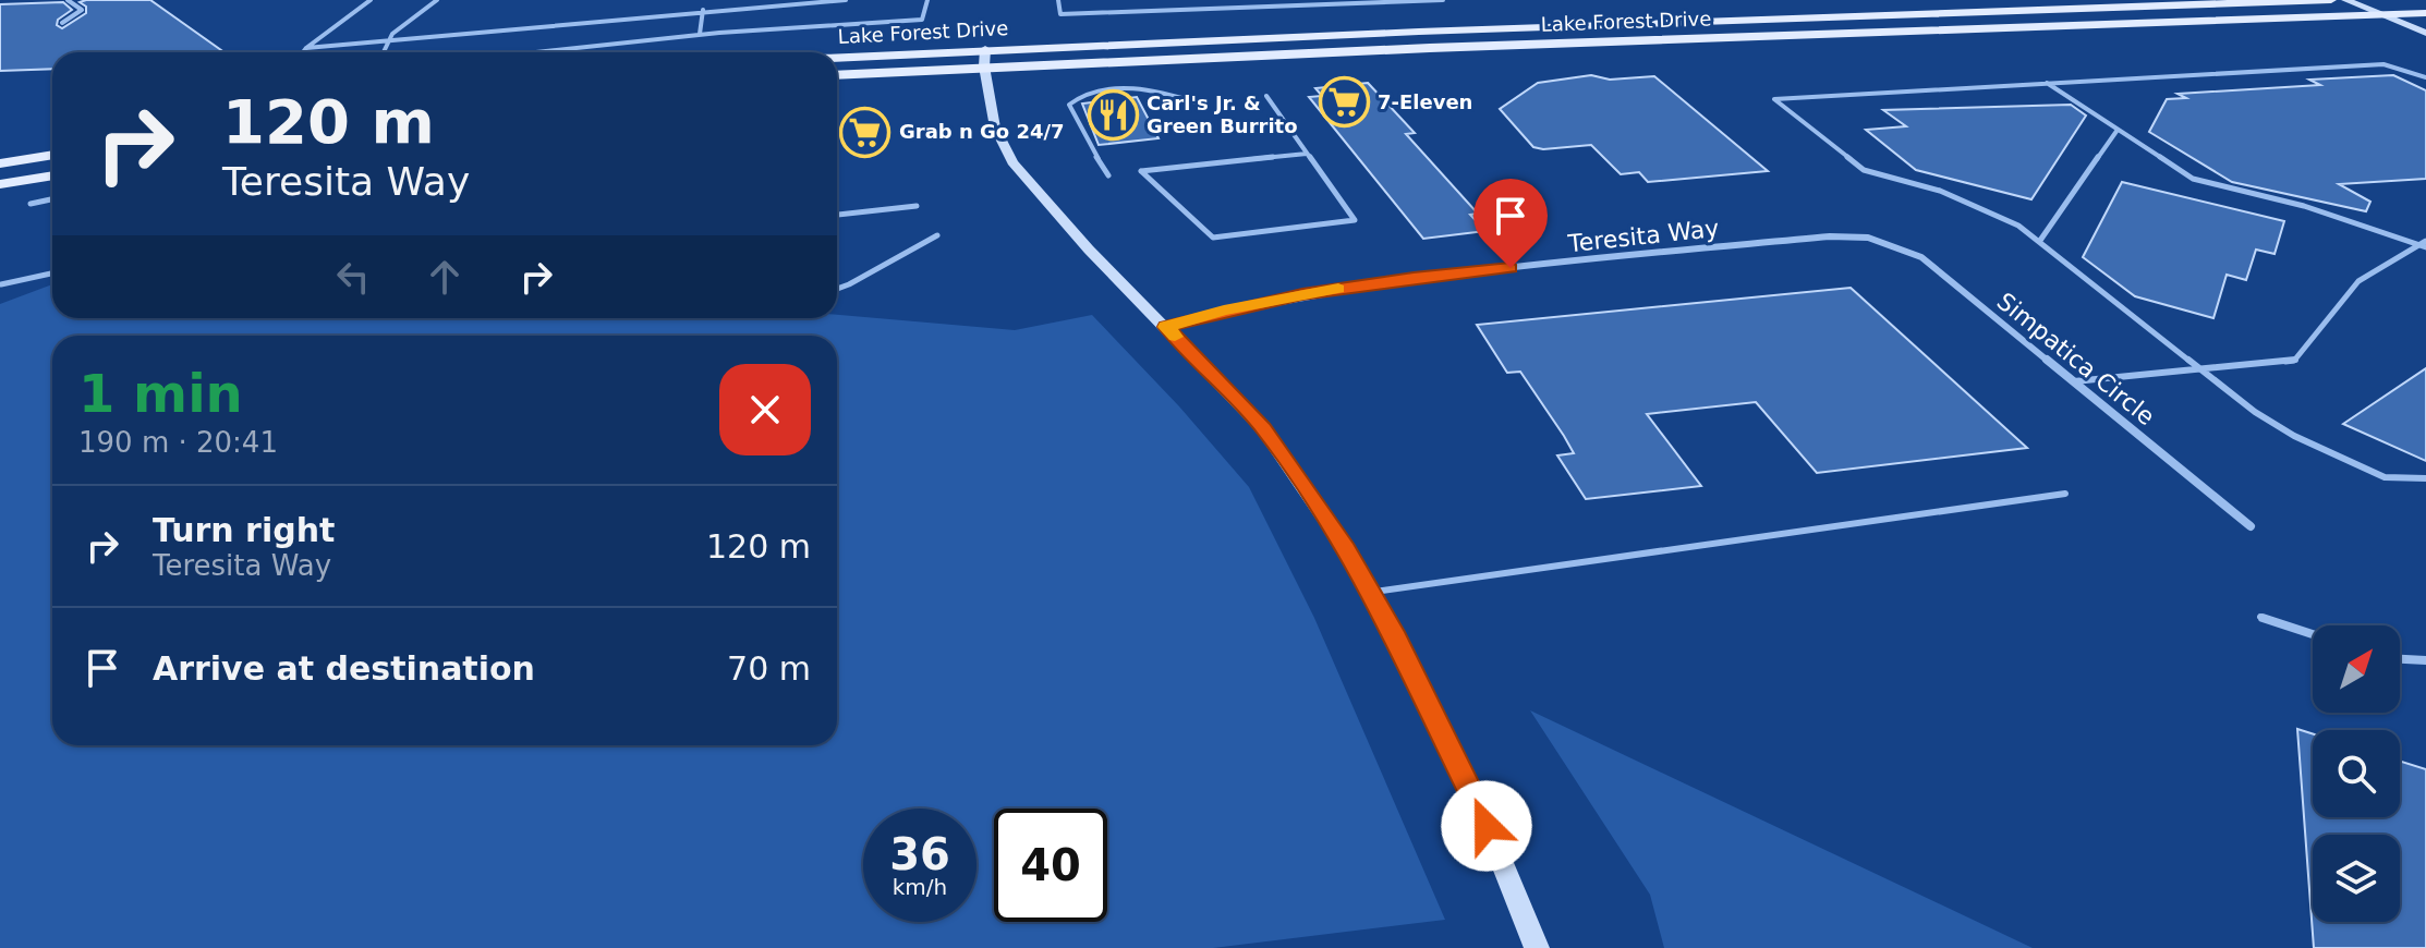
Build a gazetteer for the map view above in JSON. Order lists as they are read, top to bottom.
{
  "streets": {
    "main road": ["Lake Forest Drive"],
    "street": ["Teresita Way", "Simpatica Circle"]
  },
  "crossings": [
    ["Teresita Way", "Simpatica Circle"]
  ],
  "places": {
    "supermarket": ["7-Eleven", "Grab n Go 24/7"],
    "restaurant": ["Carl's Jr. & Green Burrito"]
  },
  "north": "top right",
  "page": {
    "turn": ["120 m", "Teresita Way"],
    "heading": ["1 min", "190 m · 20:41"],
    "list": [
      {
        "name": "Turn right",
        "note": "Teresita Way",
        "value": "120 m"
      },
      {
        "name": "Arrive at destination",
        "value": "70 m"
      }
    ],
    "speed": "36 km/h",
    "limit": "40"
  }
}
